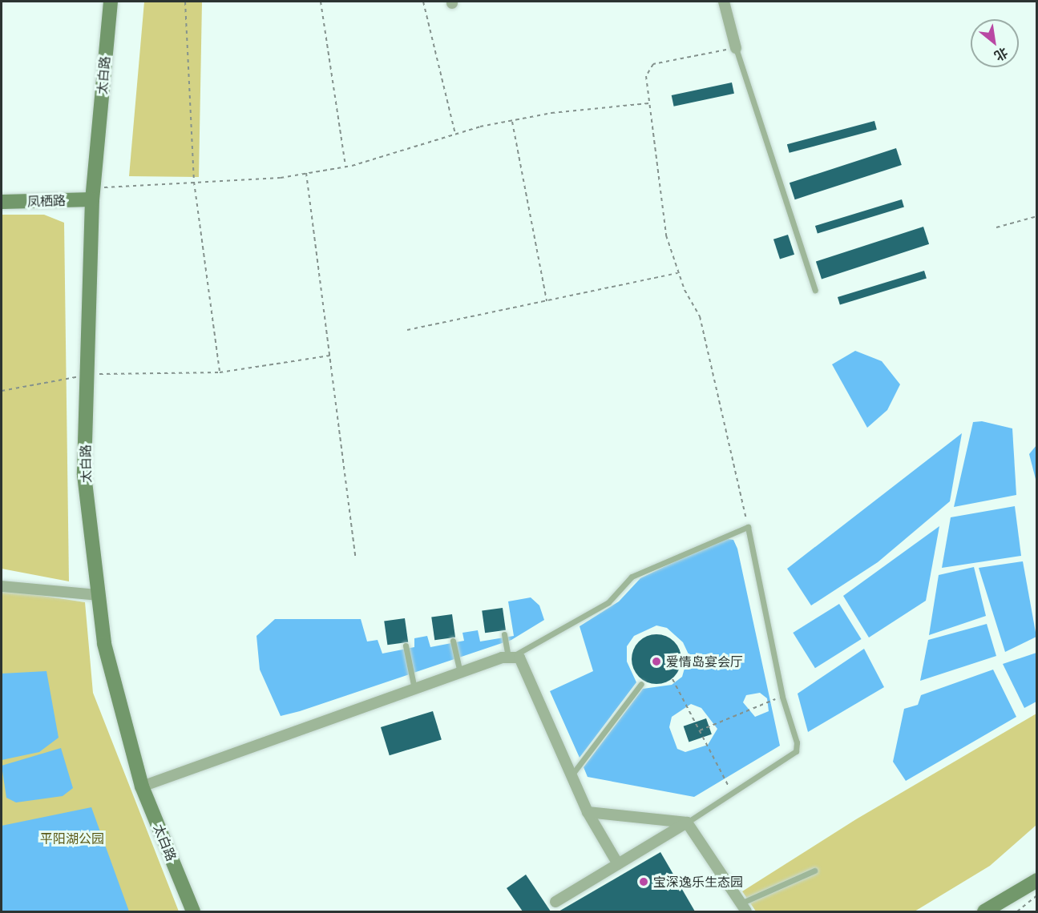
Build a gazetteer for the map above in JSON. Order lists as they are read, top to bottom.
{
  "streets": {
    "main road": ["太白路", "凤栖路"]
  },
  "crossings": [
    ["太白路", "凤栖路"]
  ],
  "parks": ["平阳湖公园"],
  "places": ["爱情岛宴会厅", "宝深逸乐生态园"],
  "north": "bottom right"
}
